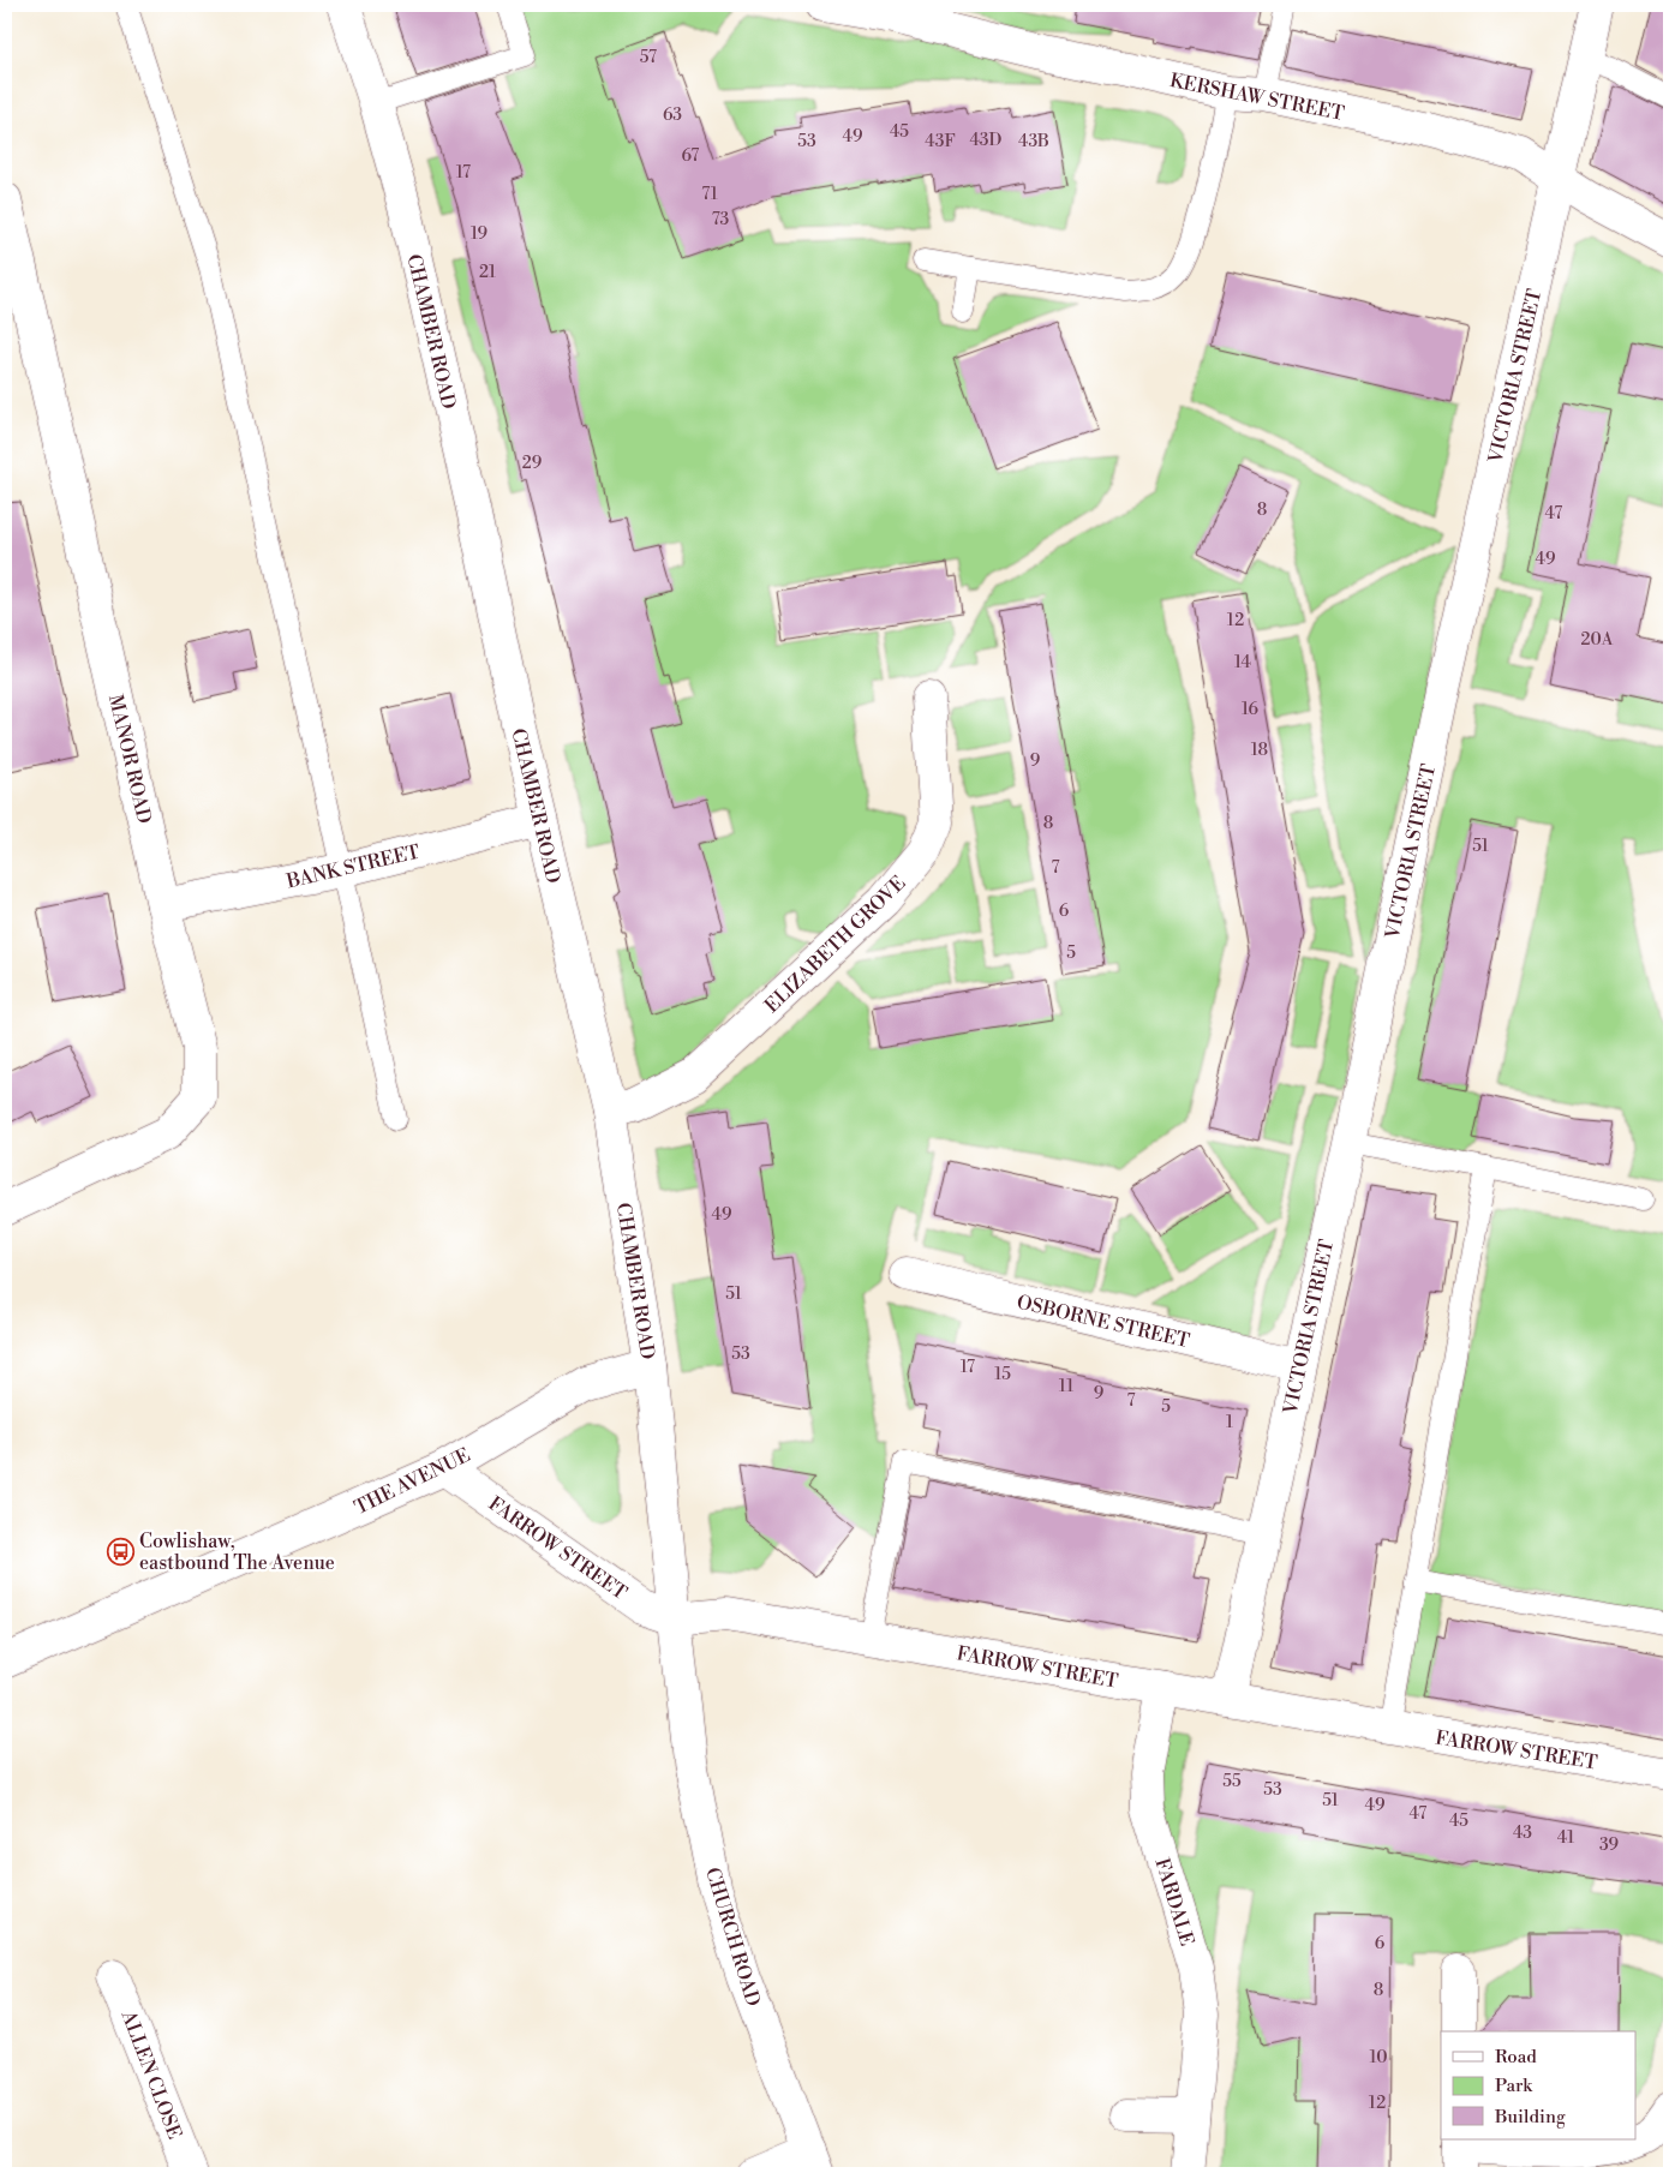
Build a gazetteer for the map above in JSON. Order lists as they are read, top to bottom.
{
  "streets": {
    "street": [
      "KERSHAW STREET",
      "CHAMBER ROAD",
      "VICTORIA STREET",
      "MANOR ROAD",
      "BANK STREET",
      "ELIZABETH GROVE",
      "OSBORNE STREET",
      "THE AVENUE",
      "FARROW STREET",
      "FARDALE",
      "CHURCH ROAD",
      "ALLEN CLOSE"
    ]
  },
  "crossings": [
    ["KERSHAW STREET", "VICTORIA STREET"],
    ["CHAMBER ROAD", "BANK STREET"],
    ["CHAMBER ROAD", "ELIZABETH GROVE"],
    ["CHAMBER ROAD", "THE AVENUE"],
    ["CHAMBER ROAD", "FARROW STREET"],
    ["CHAMBER ROAD", "CHURCH ROAD"],
    ["VICTORIA STREET", "OSBORNE STREET"],
    ["VICTORIA STREET", "FARROW STREET"],
    ["MANOR ROAD", "BANK STREET"],
    ["THE AVENUE", "FARROW STREET"],
    ["FARROW STREET", "FARDALE"],
    ["FARROW STREET", "CHURCH ROAD"]
  ],
  "places": {
    "bus stop": ["Cowlishaw, eastbound The Avenue"]
  },
  "house_numbers": [
    "57",
    "63",
    "45",
    "49",
    "43D",
    "53",
    "43F",
    "43B",
    "67",
    "17",
    "71",
    "73",
    "19",
    "21",
    "29",
    "8",
    "47",
    "49",
    "12",
    "20A",
    "14",
    "16",
    "18",
    "9",
    "8",
    "51",
    "7",
    "6",
    "5",
    "49",
    "51",
    "53",
    "17",
    "15",
    "11",
    "9",
    "7",
    "5",
    "1",
    "55",
    "53",
    "51",
    "49",
    "47",
    "45",
    "43",
    "41",
    "39",
    "6",
    "8",
    "10",
    "12"
  ],
  "legend": ["Road", "Park", "Building"]
}
